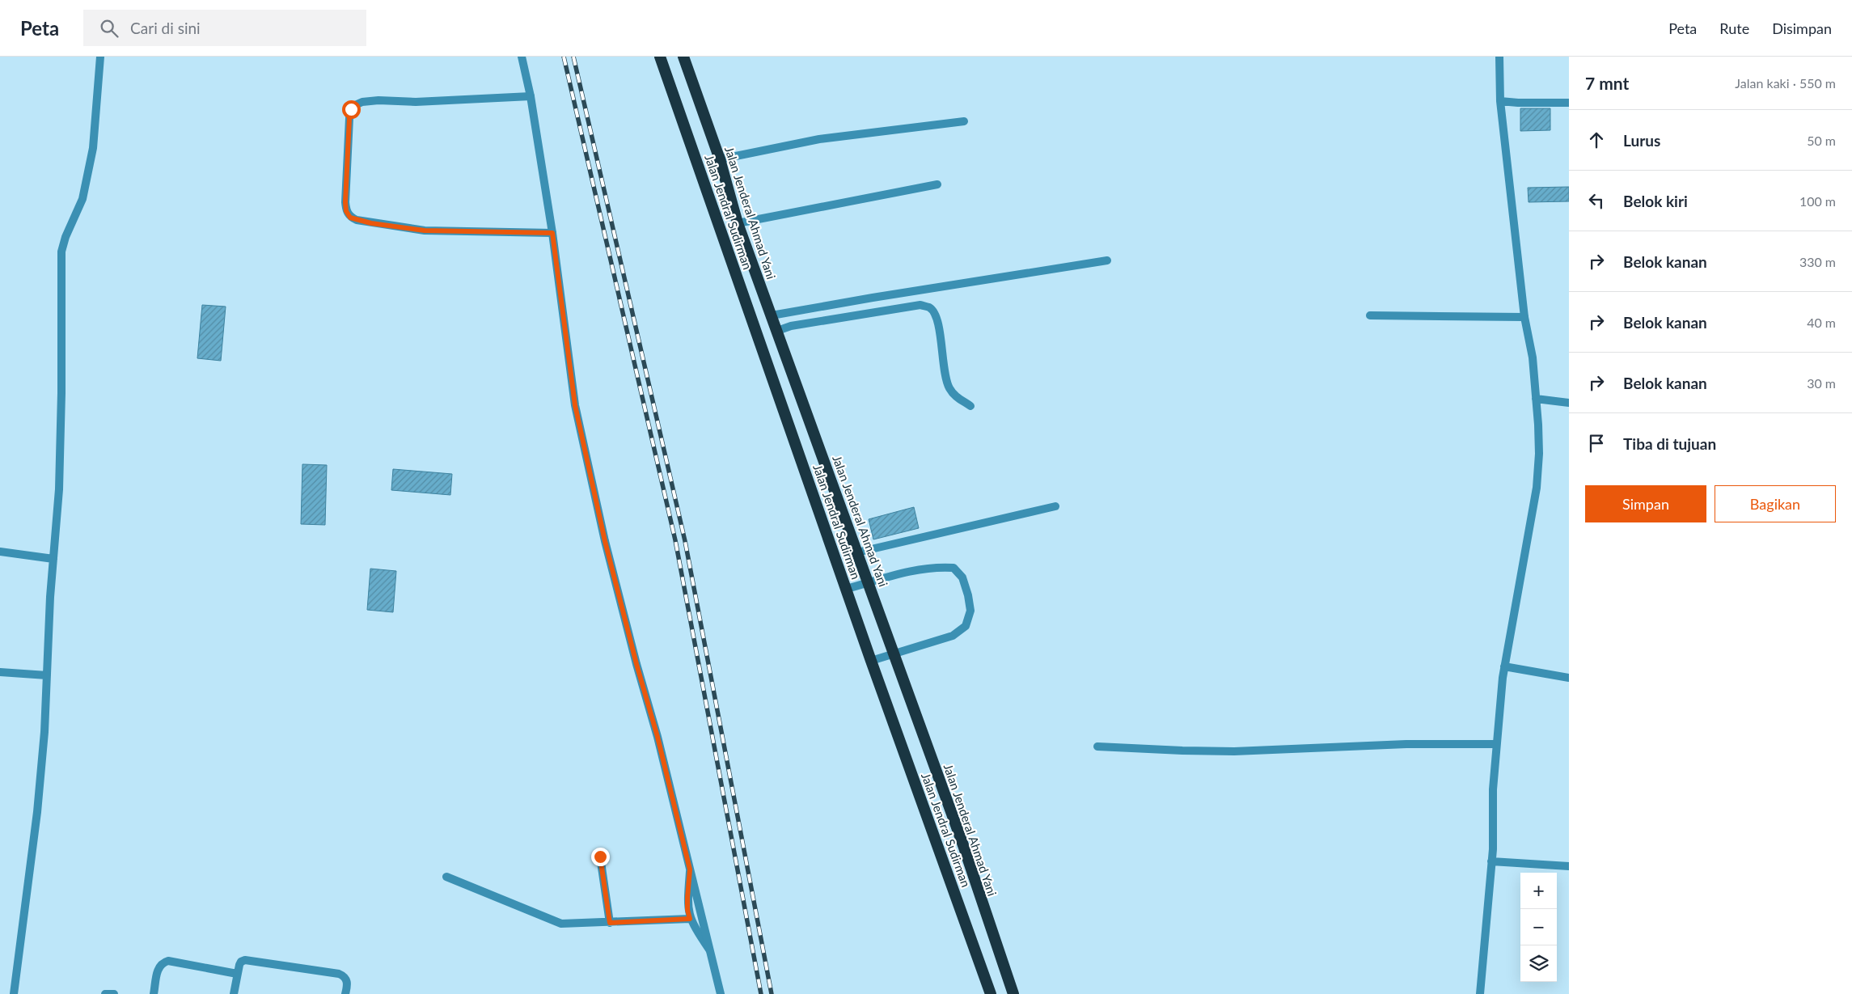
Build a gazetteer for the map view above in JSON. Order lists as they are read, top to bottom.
{
  "streets": {
    "highway": ["Jalan Jendral Sudirman", "Jalan Jenderal Ahmad Yani"]
  },
  "page": {
    "header": "Peta",
    "search": "Cari di sini",
    "nav": ["Peta", "Rute", "Disimpan"],
    "heading": ["7 mnt", "Jalan kaki · 550 m"],
    "list": [
      ["Lurus", "50 m"],
      ["Belok kiri", "100 m"],
      ["Belok kanan", "330 m"],
      ["Belok kanan", "40 m"],
      ["Belok kanan", "30 m"],
      "Tiba di tujuan"
    ],
    "buttons": ["Simpan", "Bagikan"],
    "map_buttons": ["+", "−"]
  }
}
